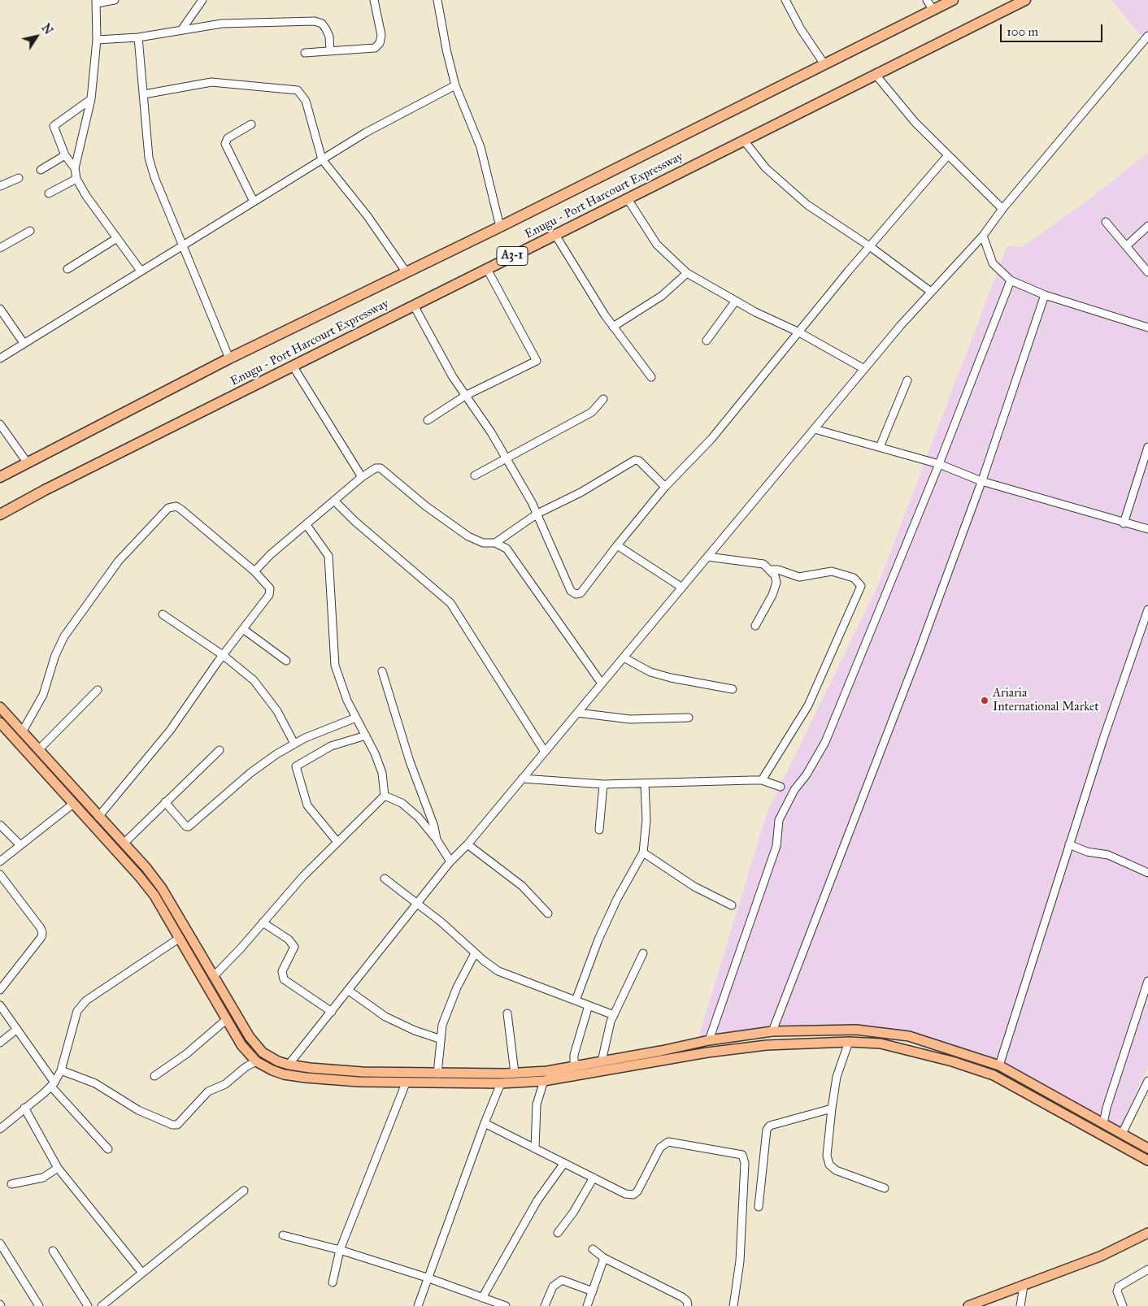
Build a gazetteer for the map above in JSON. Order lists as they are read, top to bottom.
{
  "streets": {
    "highway": ["Enugu - Port Harcourt Expressway", "A3-1"]
  },
  "places": ["Ariaria International Market"],
  "scale_bar": "100 m",
  "north": "top right"
}
